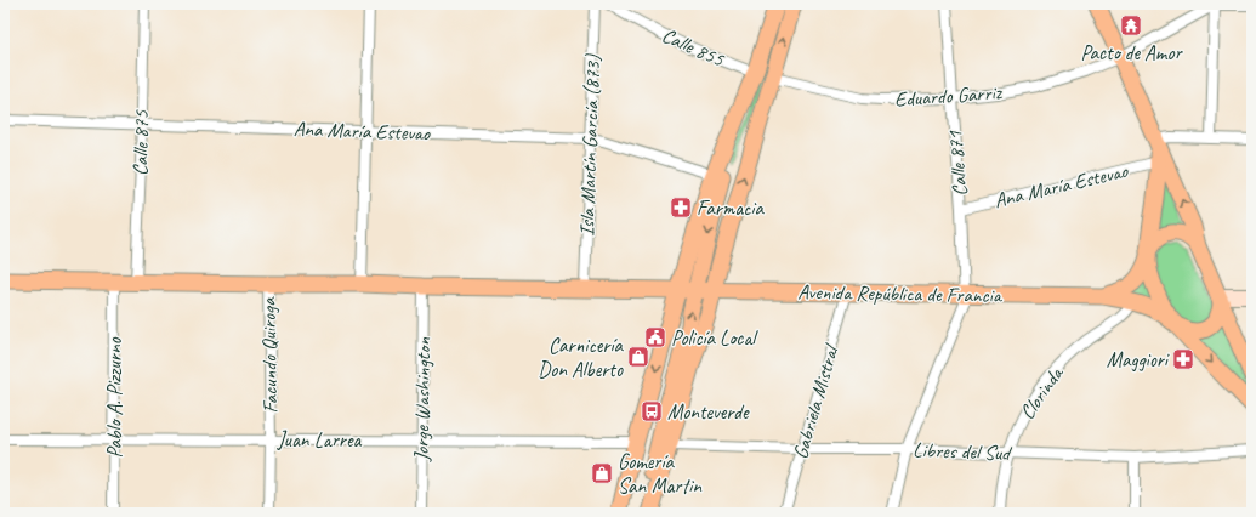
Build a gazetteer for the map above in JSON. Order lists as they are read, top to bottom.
{
  "streets": {
    "main road": ["Avenida República de Francia"],
    "street": [
      "Calle 855",
      "Eduardo Garriz",
      "Ana María Estevao",
      "Calle 875",
      "Isla Martín García (873)",
      "Calle 871",
      "Facundo Quiroga",
      "Clorinda",
      "Pablo A. Pizzurno",
      "Jorge Washington",
      "Gabriela Mistral",
      "Juan Larrea",
      "Libres del Sud"
    ]
  },
  "crossings": [
    ["Eduardo Garriz", "Calle 871"],
    ["Ana María Estevao", "Calle 875"],
    ["Ana María Estevao", "Isla Martín García (873)"],
    ["Ana María Estevao", "Calle 871"],
    ["Calle 875", "Avenida República de Francia"],
    ["Isla Martín García (873)", "Avenida República de Francia"],
    ["Calle 871", "Avenida República de Francia"],
    ["Calle 871", "Libres del Sud"],
    ["Avenida República de Francia", "Facundo Quiroga"],
    ["Avenida República de Francia", "Clorinda"],
    ["Avenida República de Francia", "Pablo A. Pizzurno"],
    ["Avenida República de Francia", "Jorge Washington"],
    ["Avenida República de Francia", "Gabriela Mistral"],
    ["Facundo Quiroga", "Juan Larrea"],
    ["Clorinda", "Libres del Sud"],
    ["Pablo A. Pizzurno", "Juan Larrea"],
    ["Jorge Washington", "Juan Larrea"],
    ["Gabriela Mistral", "Libres del Sud"]
  ],
  "places": {
    "temple": ["Pacto de Amor"],
    "pharmacy": ["Farmacia", "Maggiori"],
    "public building": ["Policía Local"],
    "shop": ["Carnicería Don Alberto", "Gomería San Martin"],
    "bus stop": ["Monteverde"]
  }
}
